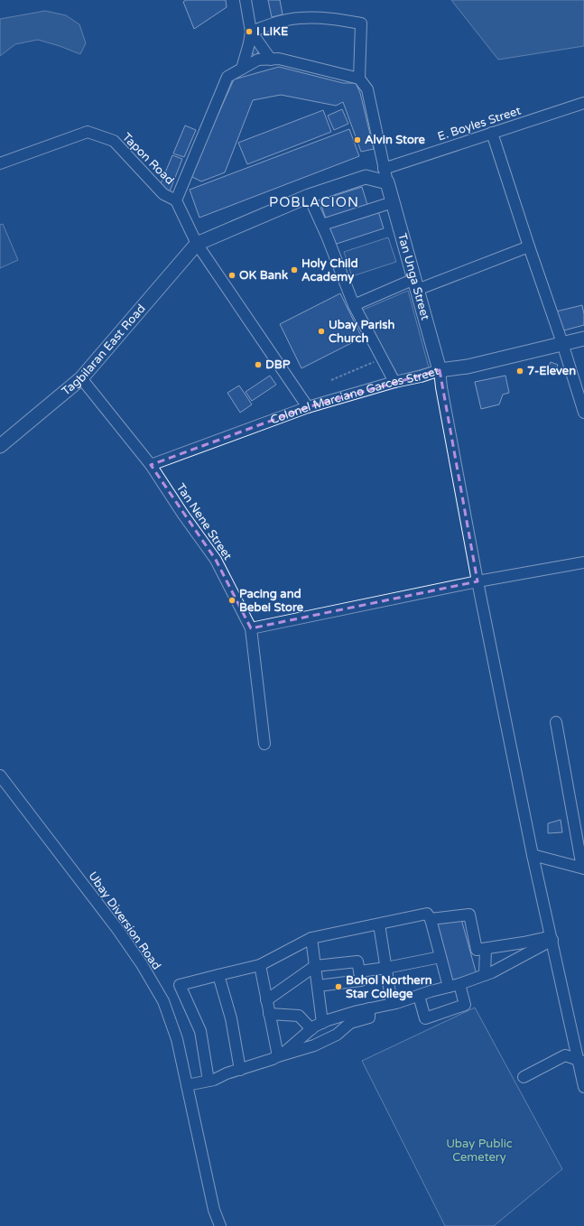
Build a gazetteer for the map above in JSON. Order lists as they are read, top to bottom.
{
  "streets": {
    "main road": ["Tan Unga Street", "Tagbilaran East Road", "Colonel Marciano Garces Street"],
    "street": [
      "E. Boyles Street",
      "Tapon Road",
      "Tan Nene Street",
      "Ubay Diversion Road"
    ]
  },
  "crossings": [
    ["Tan Unga Street", "Colonel Marciano Garces Street"],
    ["Tagbilaran East Road", "Tan Nene Street"],
    ["Colonel Marciano Garces Street", "Tan Nene Street"]
  ],
  "districts": ["POBLACION"],
  "parks": ["Ubay Public Cemetery"],
  "places": [
    "I LIKE",
    "Alvin Store",
    "Holy Child Academy",
    "OK Bank",
    "Ubay Parish Church",
    "DBP",
    "7-Eleven",
    "Pacing and Bebei Store",
    "Bohol Northern Star College"
  ]
}
